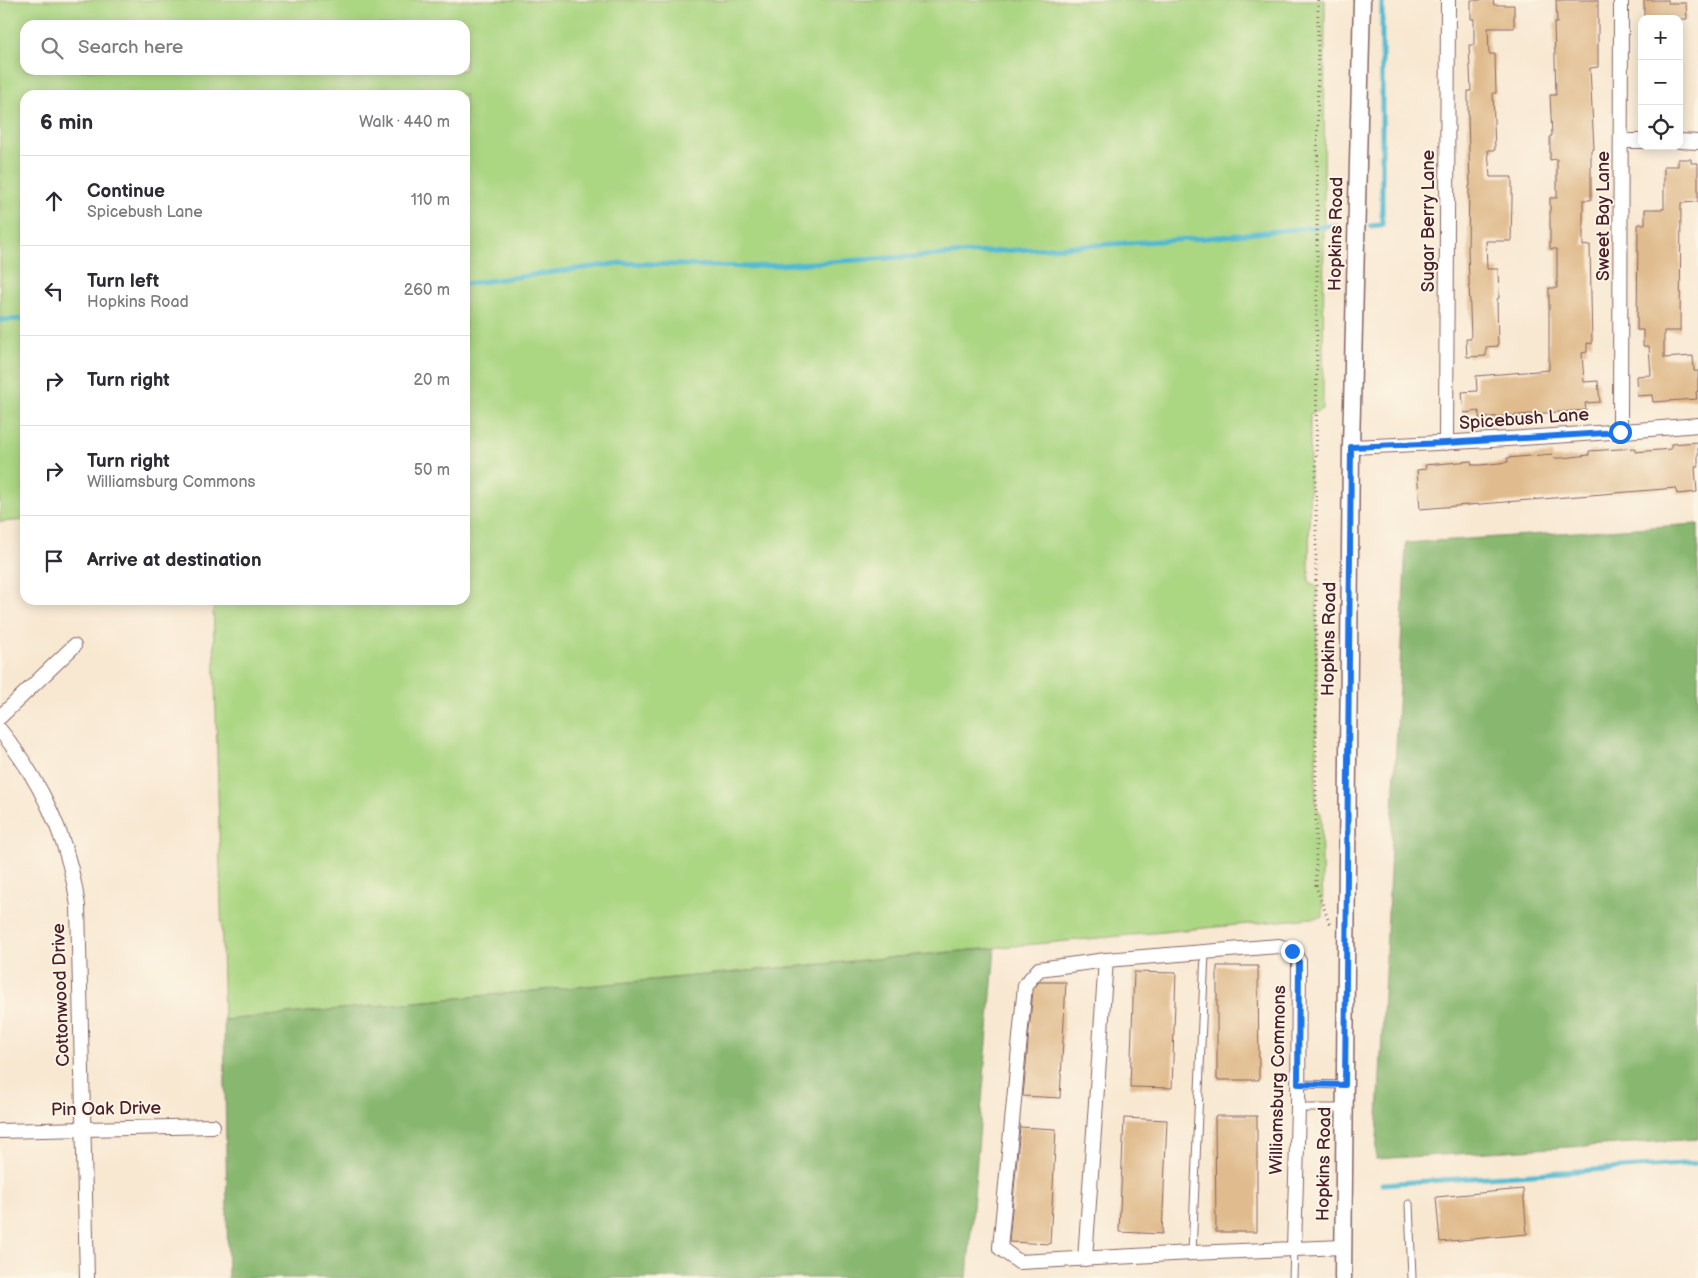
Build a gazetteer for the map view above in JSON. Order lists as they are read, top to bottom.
{
  "streets": {
    "street": [
      "Sweet Bay Lane",
      "Sugar Berry Lane",
      "Hopkins Road",
      "Spicebush Lane",
      "Cottonwood Drive",
      "Williamsburg Commons",
      "Pin Oak Drive"
    ]
  },
  "crossings": [
    ["Sweet Bay Lane", "Spicebush Lane"],
    ["Sugar Berry Lane", "Spicebush Lane"],
    ["Hopkins Road", "Spicebush Lane"],
    ["Hopkins Road", "Williamsburg Commons"],
    ["Cottonwood Drive", "Pin Oak Drive"]
  ],
  "page": {
    "map_buttons": ["+", "−"],
    "search": "Search here",
    "heading": ["6 min", "Walk · 440 m"],
    "list": [
      ["Continue", "Spicebush Lane", "110 m"],
      ["Turn left", "Hopkins Road", "260 m"],
      ["Turn right", "20 m"],
      ["Turn right", "Williamsburg Commons", "50 m"],
      "Arrive at destination"
    ]
  }
}
